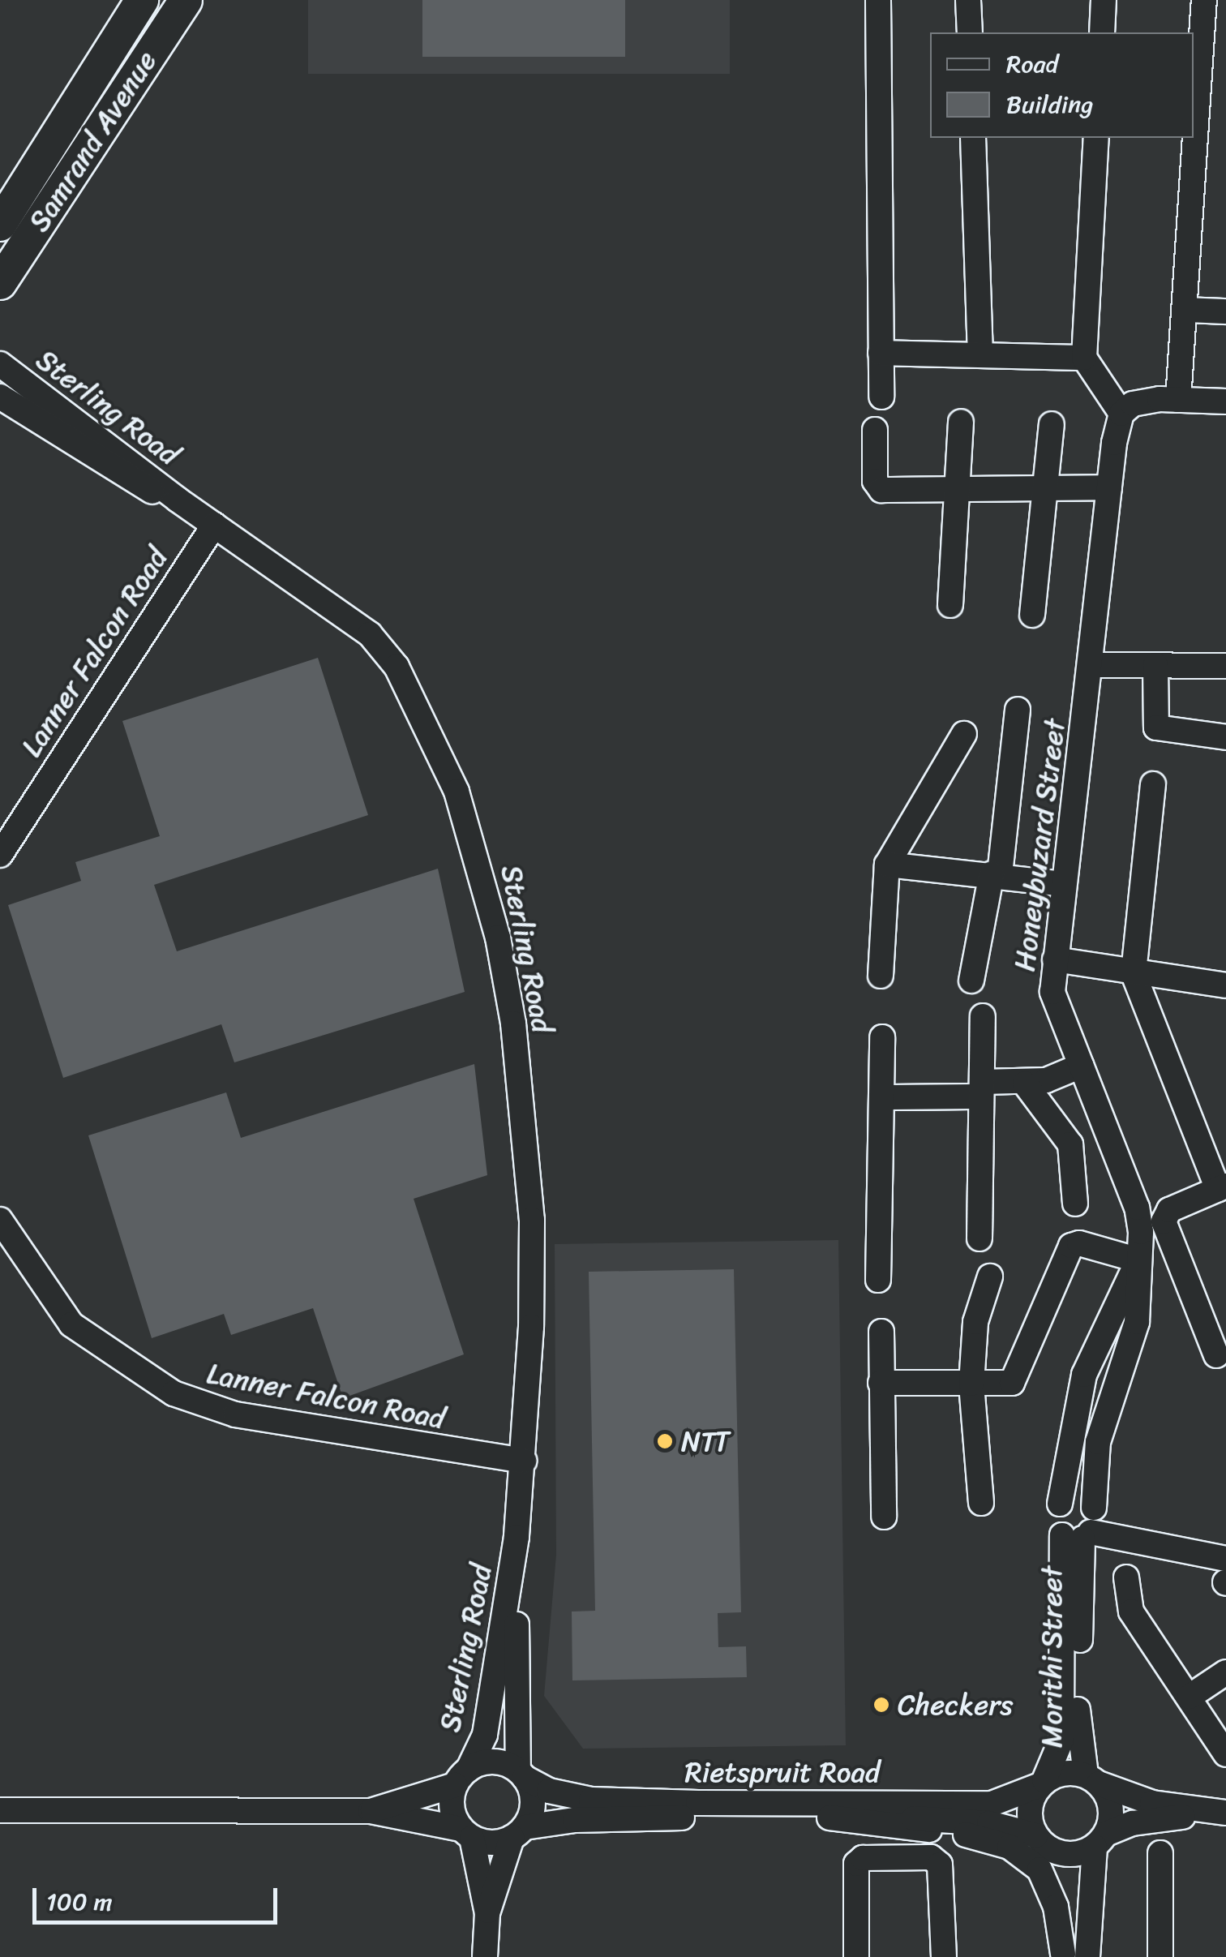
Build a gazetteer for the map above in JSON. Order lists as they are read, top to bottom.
{
  "streets": {
    "main road": ["Samrand Avenue"],
    "street": [
      "Sterling Road",
      "Lanner Falcon Road",
      "Honeybuzard Street",
      "Morithi Street",
      "Rietspruit Road"
    ]
  },
  "crossings": [
    ["Sterling Road", "Lanner Falcon Road"],
    ["Sterling Road", "Rietspruit Road"],
    ["Honeybuzard Street", "Morithi Street"],
    ["Morithi Street", "Rietspruit Road"]
  ],
  "places": ["NTT", "Checkers"],
  "legend": ["Road", "Building"],
  "scale_bar": "100 m"
}
